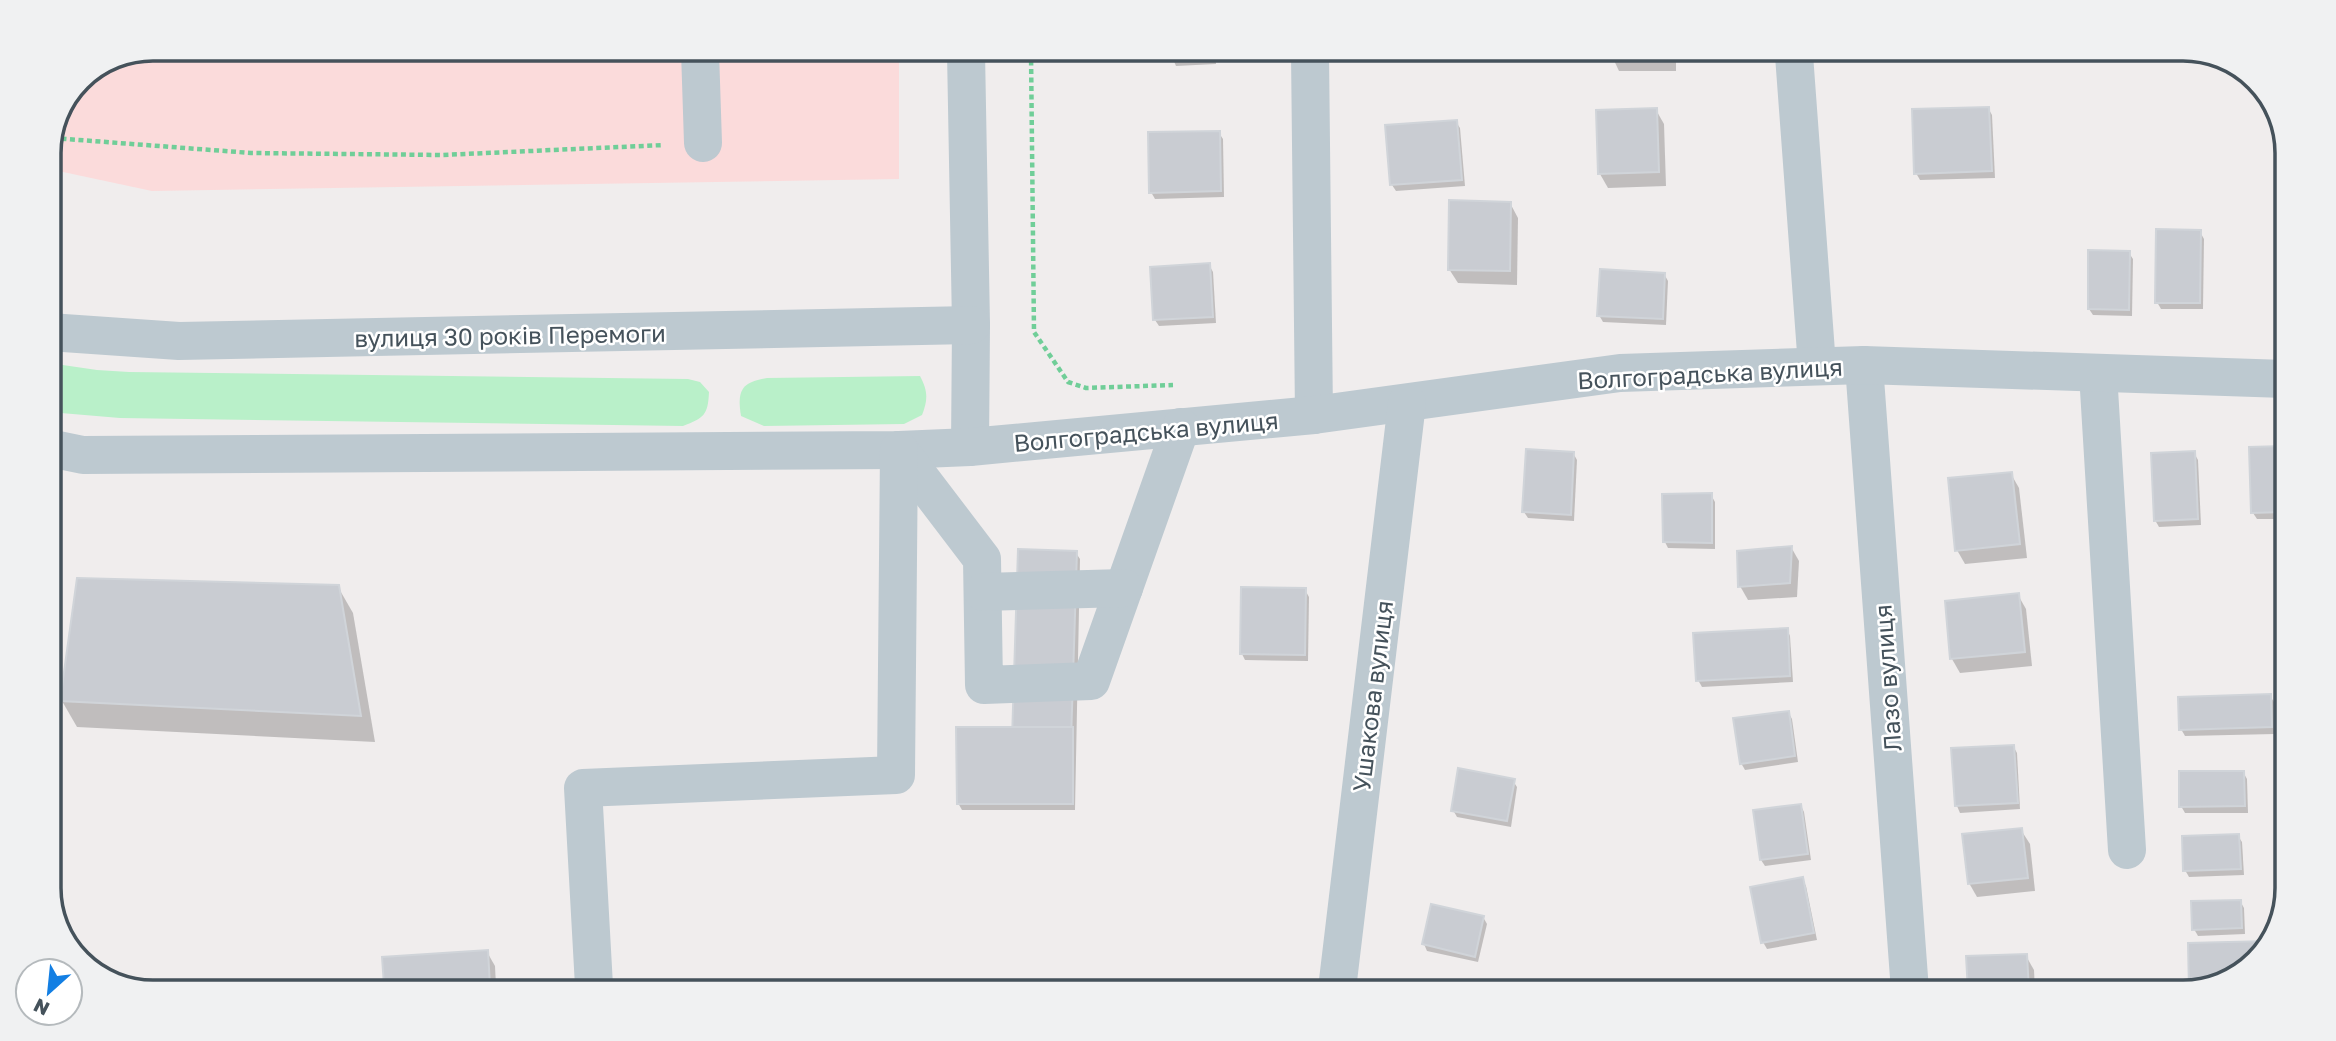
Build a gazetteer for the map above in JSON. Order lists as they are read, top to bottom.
{
  "streets": {
    "street": [
      "вулиця 30 років Перемоги",
      "Волгоградська вулиця",
      "Лазо вулиця",
      "Ушакова вулиця"
    ]
  },
  "crossings": [
    ["Волгоградська вулиця", "Лазо вулиця"],
    ["Волгоградська вулиця", "Ушакова вулиця"]
  ],
  "north": "bottom left"
}
